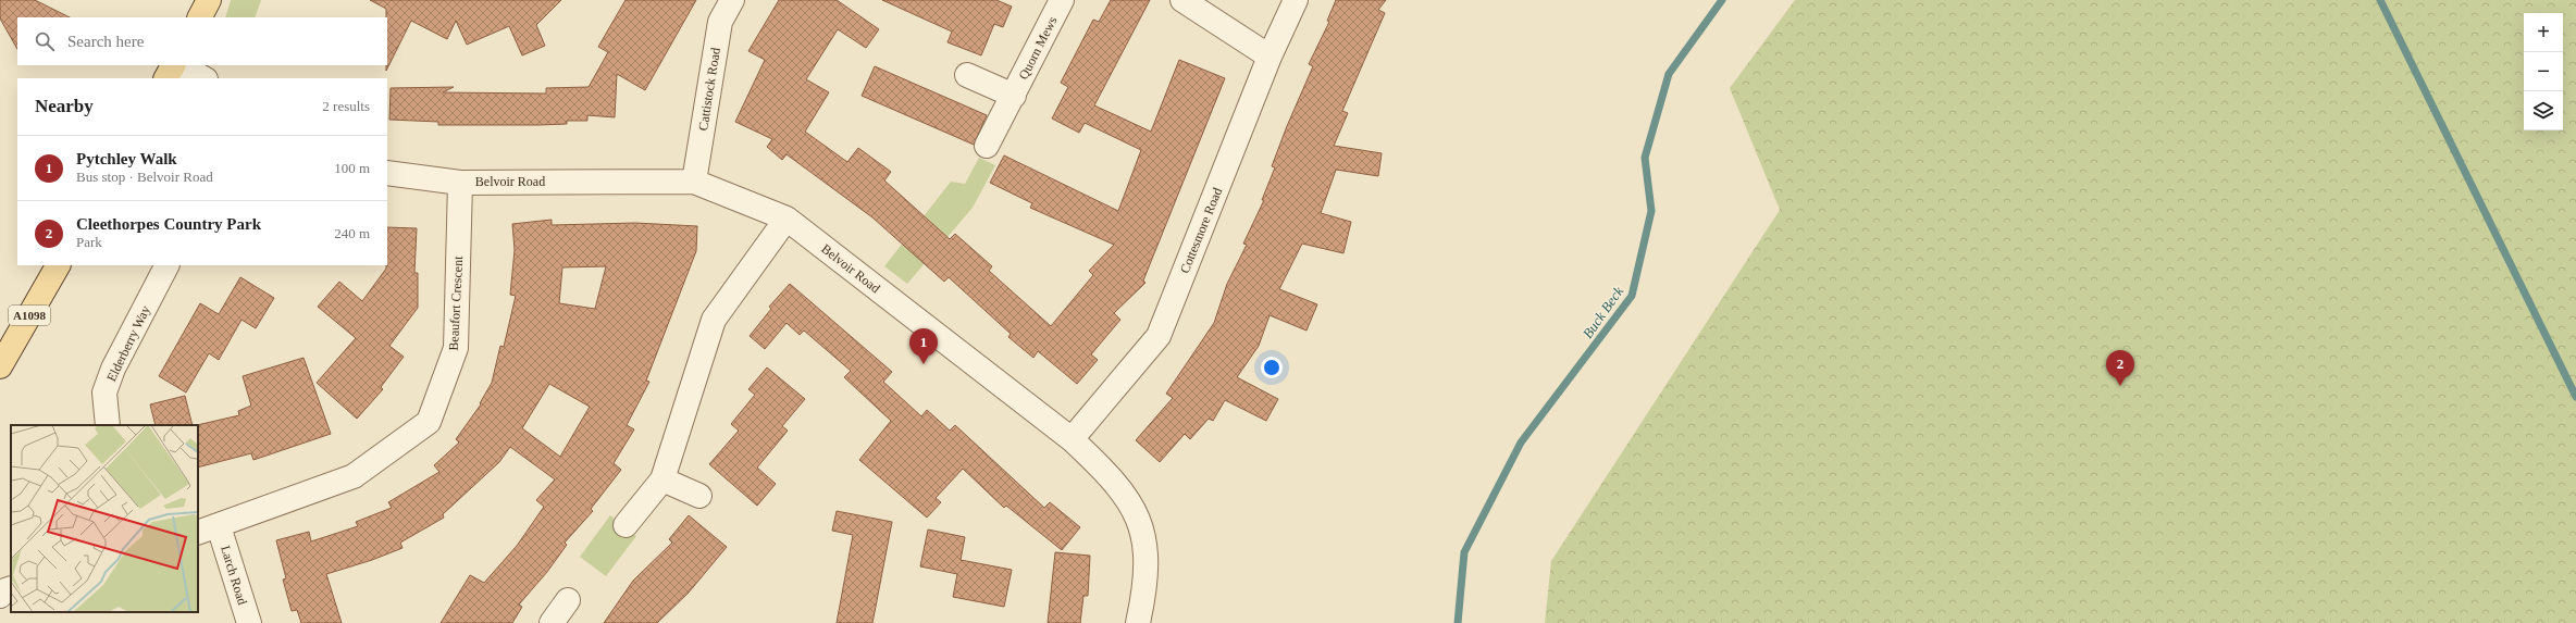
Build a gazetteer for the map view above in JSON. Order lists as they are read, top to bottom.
{
  "streets": {
    "main road": ["A1098"],
    "street": [
      "Quorn Mews",
      "Cattistock Road",
      "Belvoir Road",
      "Cottesmore Road",
      "Beaufort Crescent",
      "Elderberry Way",
      "Larch Road"
    ]
  },
  "crossings": [
    ["Cattistock Road", "Belvoir Road"],
    ["Belvoir Road", "Cottesmore Road"],
    ["Belvoir Road", "Beaufort Crescent"],
    ["Beaufort Crescent", "Larch Road"]
  ],
  "water": ["Buck Beck"],
  "page": {
    "map_buttons": ["+", "−"],
    "search": "Search here",
    "heading": ["Nearby", "2 results"],
    "list": [
      {
        "mark": "1",
        "name": "Pytchley Walk",
        "note": "Bus stop · Belvoir Road",
        "value": "100 m"
      },
      {
        "mark": "2",
        "name": "Cleethorpes Country Park",
        "note": "Park",
        "value": "240 m"
      }
    ],
    "pins": ["1", "2"]
  }
}
